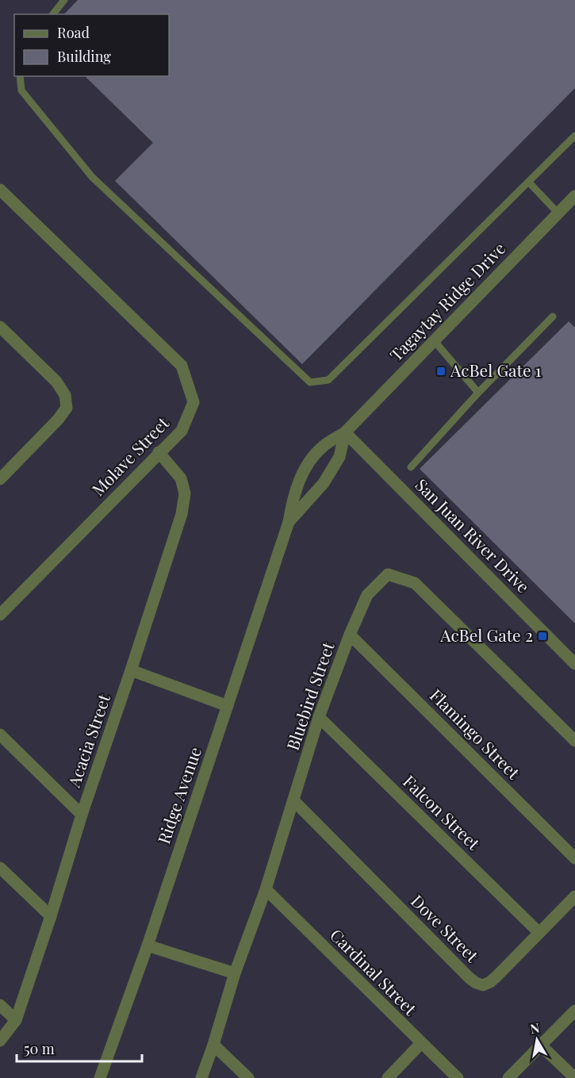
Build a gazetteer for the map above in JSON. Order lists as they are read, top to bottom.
{
  "streets": {
    "street": [
      "Tagaytay Ridge Drive",
      "Molave Street",
      "San Juan River Drive",
      "Bluebird Street",
      "Flamingo Street",
      "Acacia Street",
      "Ridge Avenue",
      "Falcon Street",
      "Dove Street",
      "Cardinal Street"
    ]
  },
  "crossings": [
    ["Tagaytay Ridge Drive", "San Juan River Drive"],
    ["Tagaytay Ridge Drive", "Ridge Avenue"],
    ["Molave Street", "Acacia Street"],
    ["Bluebird Street", "Flamingo Street"],
    ["Bluebird Street", "Falcon Street"],
    ["Bluebird Street", "Dove Street"],
    ["Bluebird Street", "Cardinal Street"],
    ["Falcon Street", "Dove Street"]
  ],
  "places": {
    "transit": ["AcBel Gate 1", "AcBel Gate 2"]
  },
  "legend": ["Road", "Building"],
  "scale_bar": "50 m",
  "north": "top"
}
